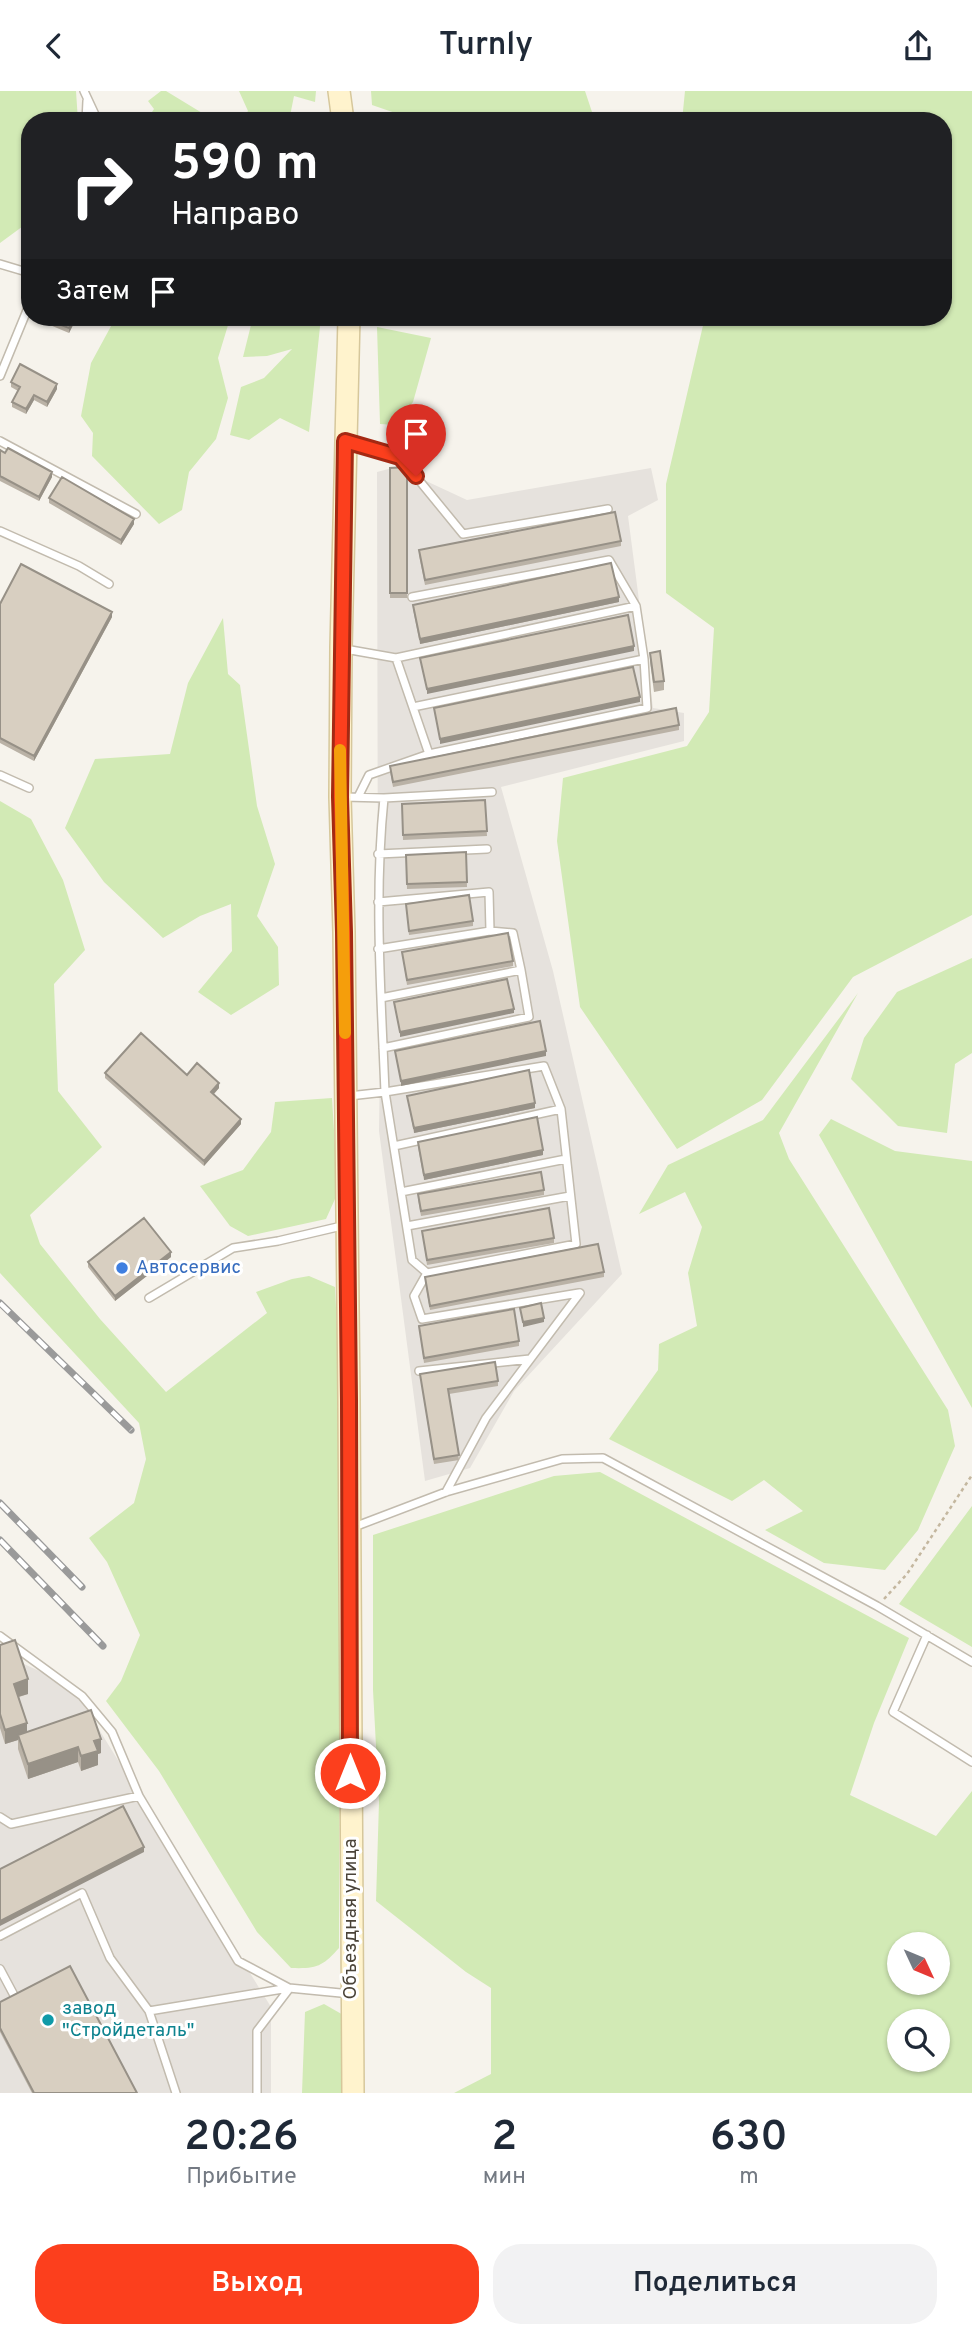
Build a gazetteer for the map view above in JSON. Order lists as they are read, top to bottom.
{
  "streets": {
    "main road": ["Объездная улица"]
  },
  "places": ["Автосервис", "завод \"Стройдеталь\""],
  "north": "bottom right",
  "page": {
    "header": "Turnly",
    "turn": ["590 m", "Направо"],
    "then": "Затем",
    "eta": [
      "20:26",
      "Прибытие",
      "2",
      "мин",
      "630",
      "m"
    ],
    "buttons": ["Выход", "Поделиться"]
  }
}
